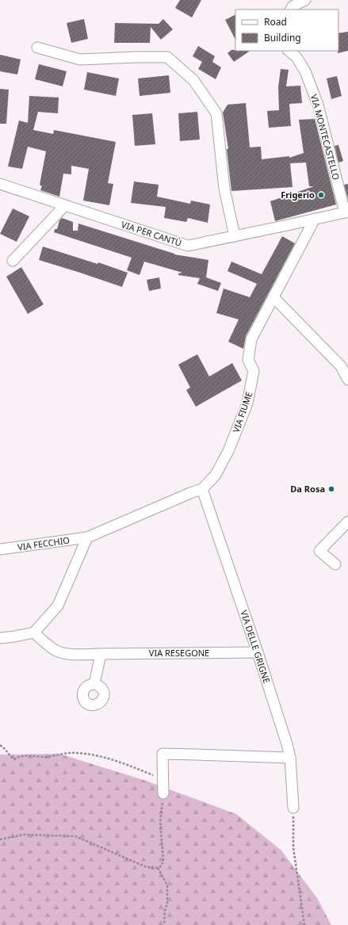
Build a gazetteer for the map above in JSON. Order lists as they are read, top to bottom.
{
  "streets": {
    "street": [
      "VIA MONTECASTELLO",
      "VIA PER CANTÙ",
      "VIA FIUME",
      "VIA FECCHIO",
      "VIA DELLE GRIGNE",
      "VIA RESEGONE"
    ]
  },
  "crossings": [
    ["VIA MONTECASTELLO", "VIA PER CANTÙ"],
    ["VIA PER CANTÙ", "VIA FIUME"],
    ["VIA FIUME", "VIA FECCHIO"],
    ["VIA FIUME", "VIA DELLE GRIGNE"],
    ["VIA DELLE GRIGNE", "VIA RESEGONE"]
  ],
  "places": ["Frigerio", "Da Rosa"],
  "legend": ["Road", "Building"]
}
